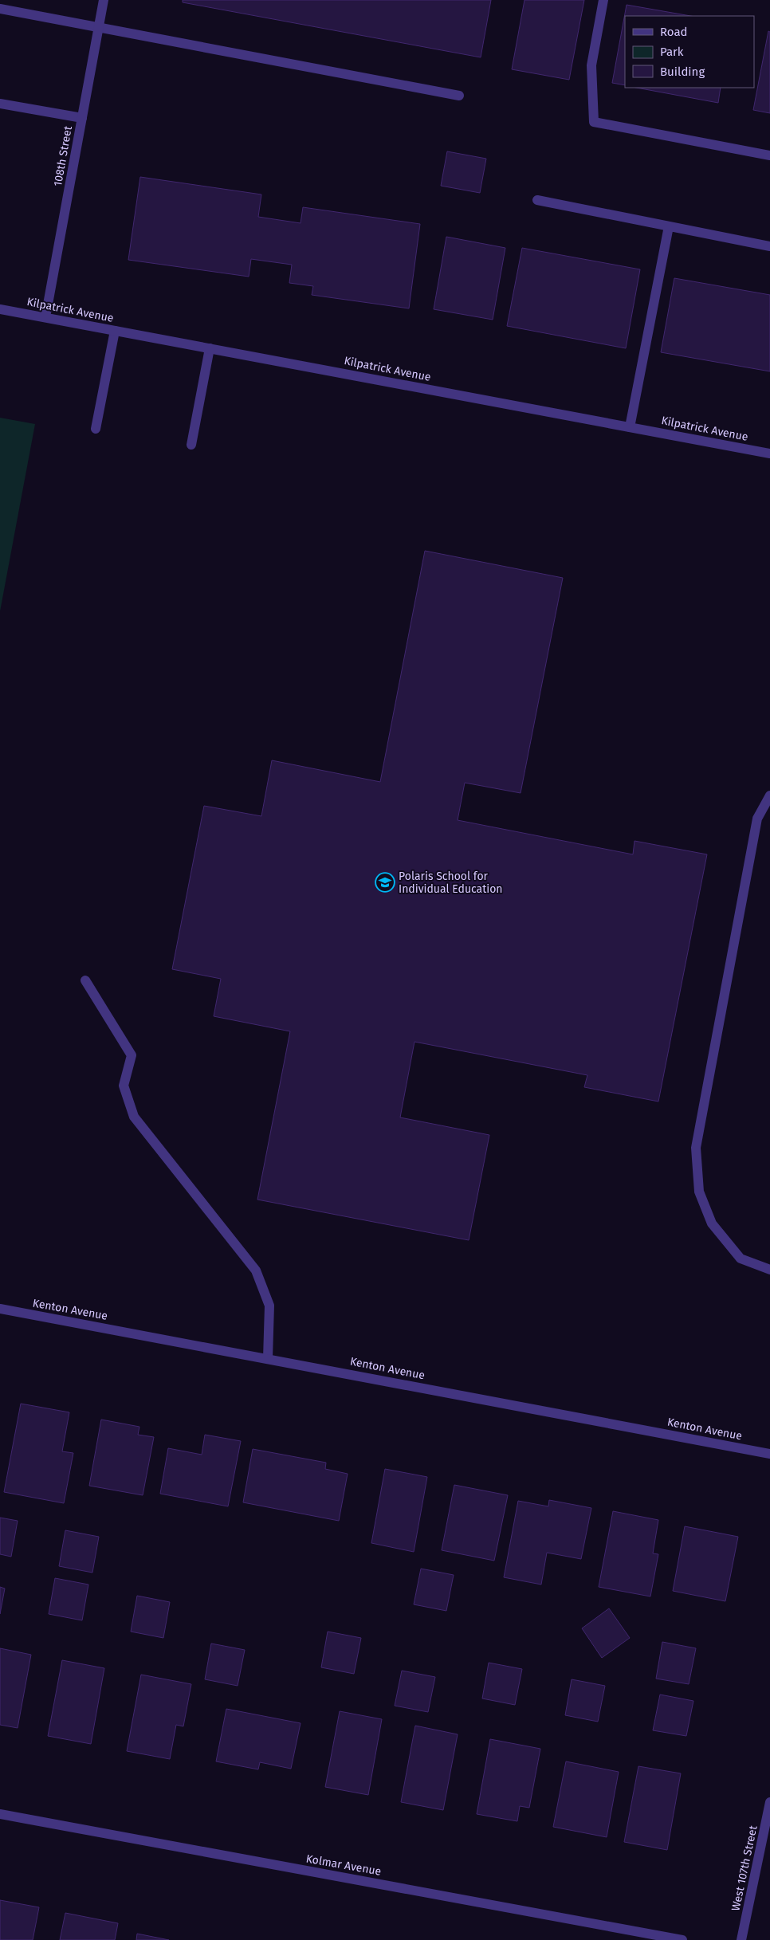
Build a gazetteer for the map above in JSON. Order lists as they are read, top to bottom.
{
  "streets": {
    "street": [
      "108th Street",
      "Kilpatrick Avenue",
      "Kenton Avenue",
      "Kolmar Avenue",
      "West 107th Street"
    ]
  },
  "crossings": [
    ["108th Street", "Kilpatrick Avenue"]
  ],
  "places": {
    "school or university": ["Polaris School for Individual Education"]
  },
  "legend": ["Road", "Park", "Building"]
}
